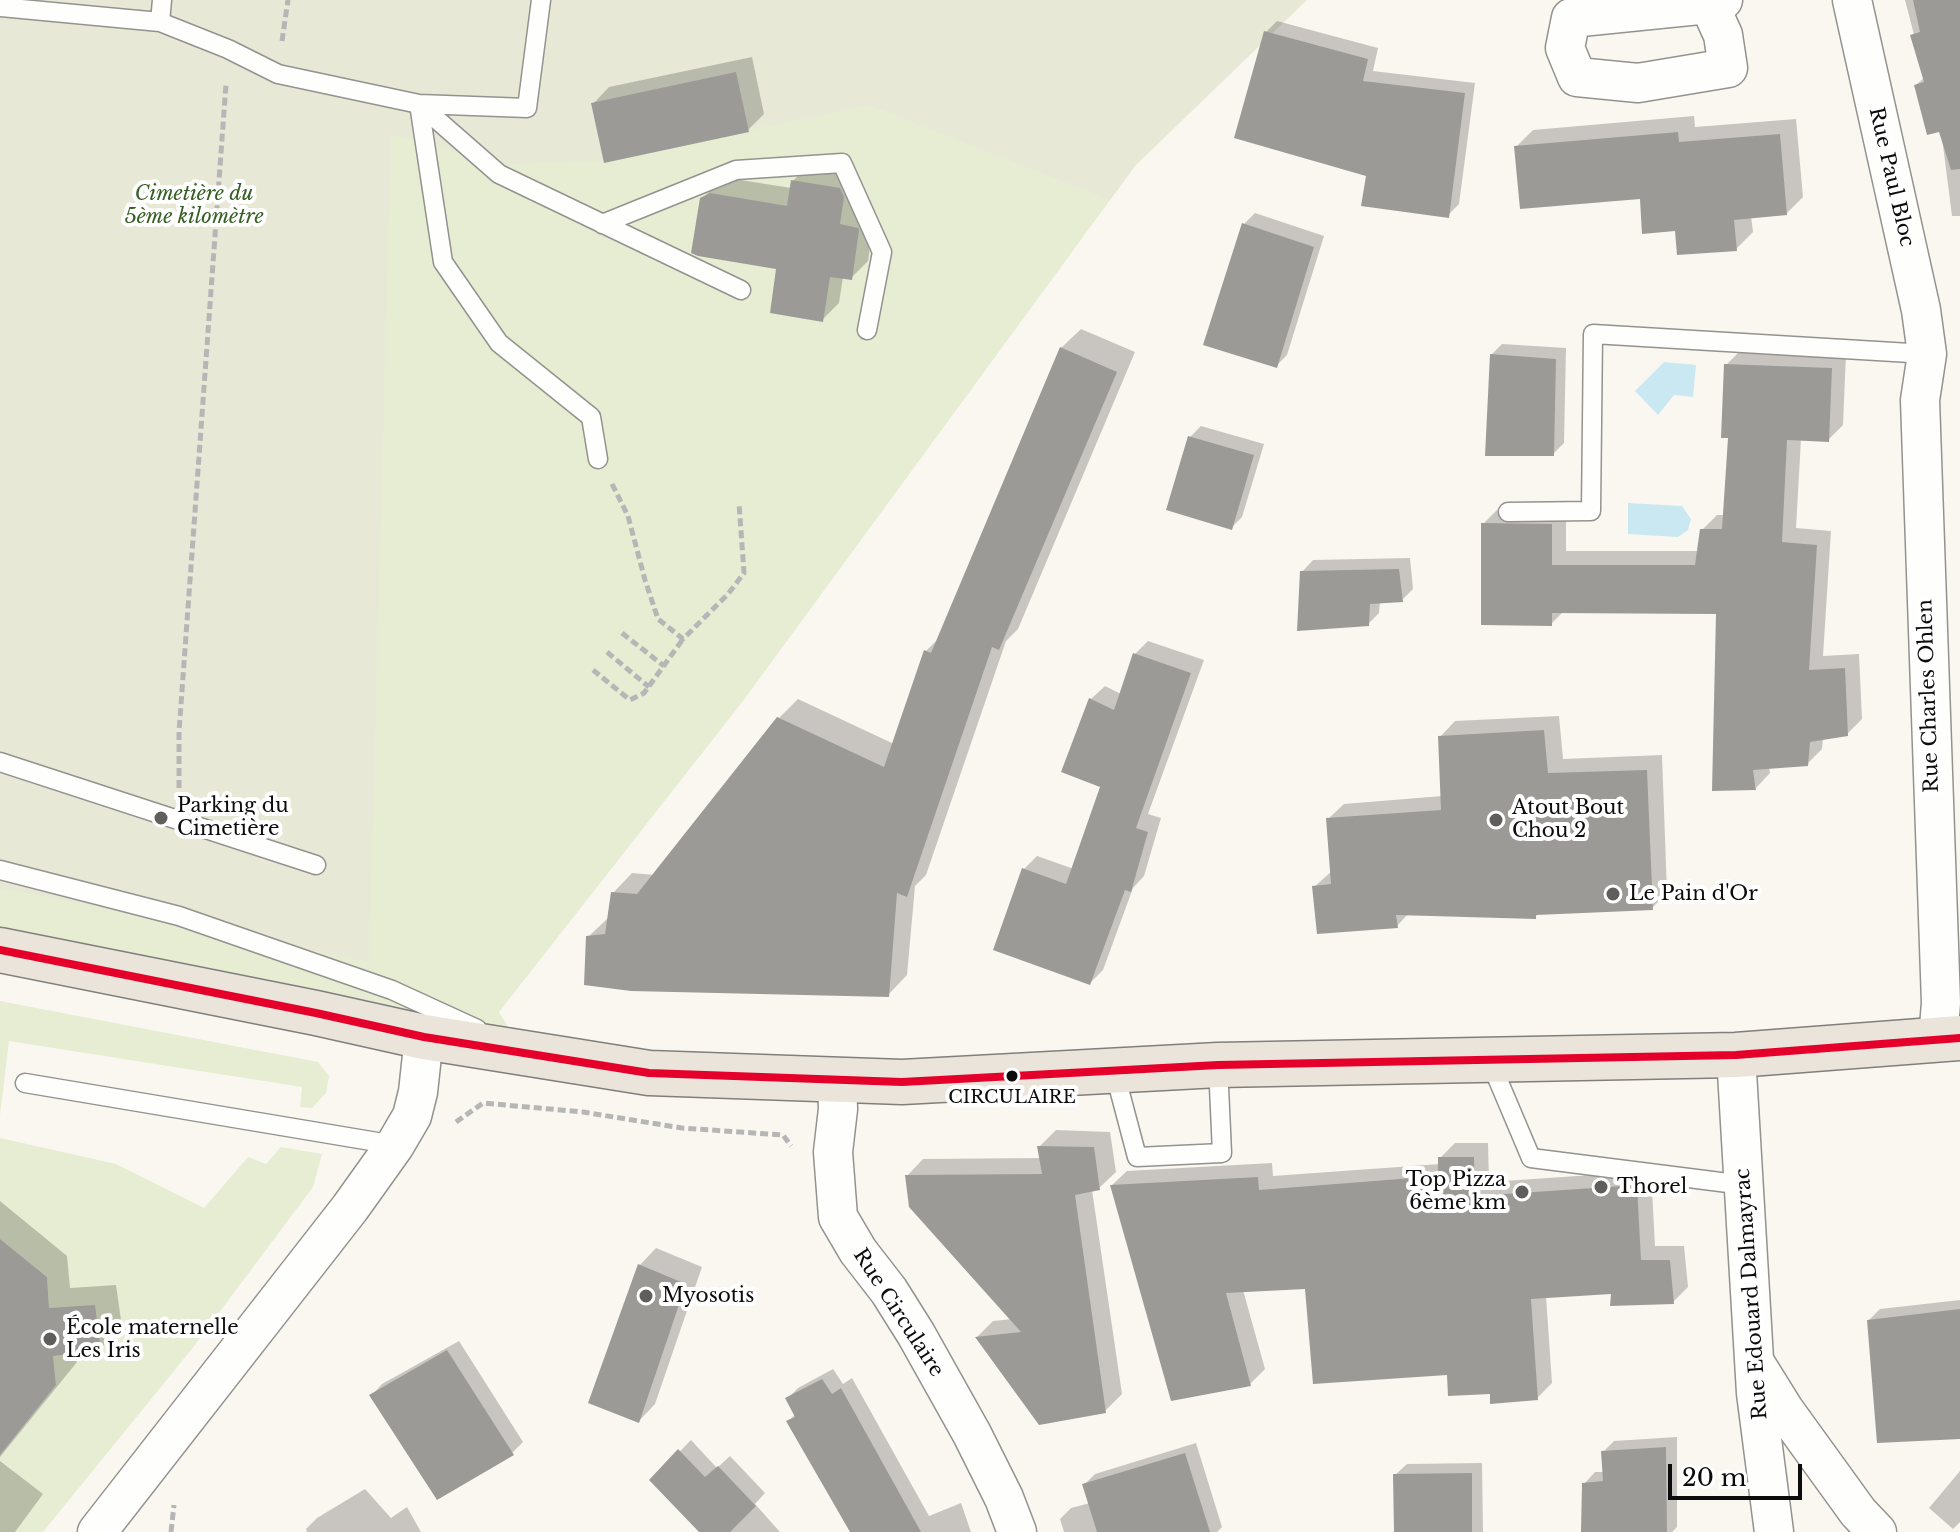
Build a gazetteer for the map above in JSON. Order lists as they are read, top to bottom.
{
  "streets": {
    "street": [
      "Rue Paul Bloc",
      "Rue Charles Ohlen",
      "Rue Edouard Dalmayrac",
      "Rue Circulaire"
    ]
  },
  "crossings": [
    ["Rue Paul Bloc", "Rue Charles Ohlen"]
  ],
  "parks": ["Cimetière du 5ème kilomètre"],
  "places": [
    "Parking du Cimetière",
    "Atout Bout Chou 2",
    "Le Pain d'Or",
    "CIRCULAIRE",
    "Thorel",
    "Top Pizza 6ème km",
    "Myosotis",
    "École maternelle Les Iris"
  ],
  "scale_bar": "20 m"
}
